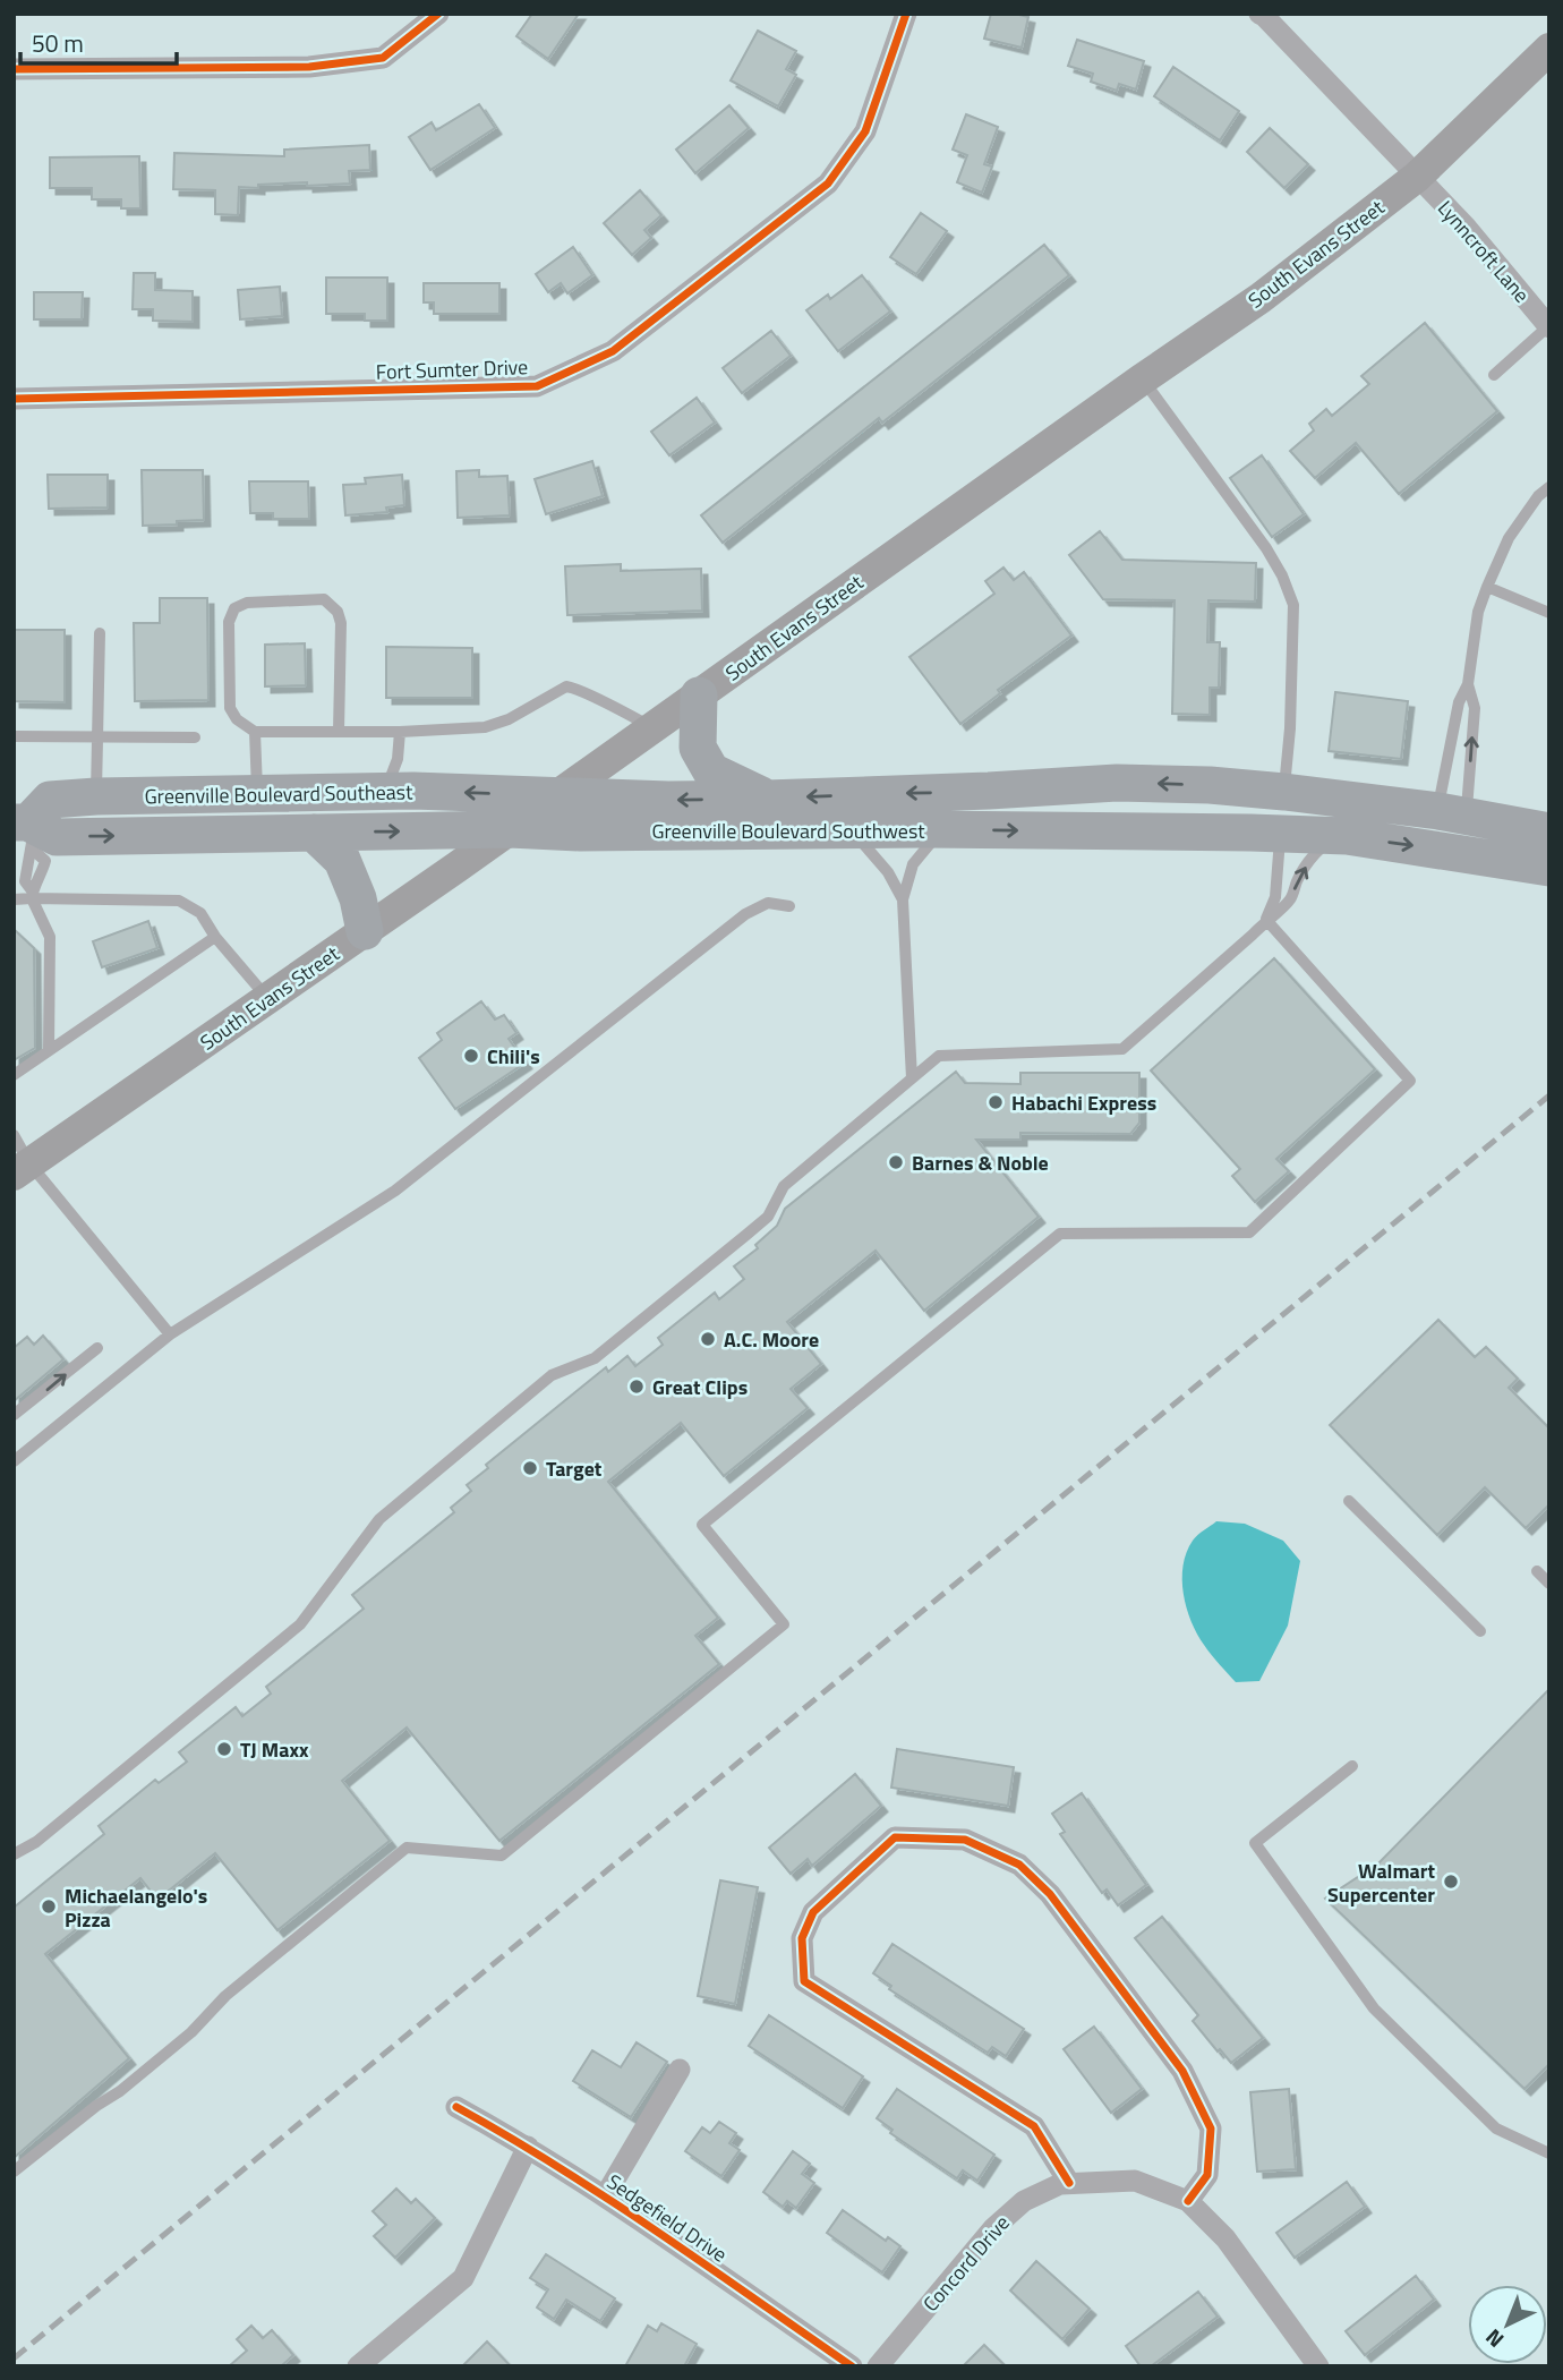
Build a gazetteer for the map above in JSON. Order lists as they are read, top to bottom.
{
  "streets": {
    "highway": ["Greenville Boulevard Southeast", "Greenville Boulevard Southwest"],
    "main road": ["South Evans Street"],
    "street": [
      "Lynncroft Lane",
      "Fort Sumter Drive",
      "Sedgefield Drive",
      "Concord Drive"
    ]
  },
  "crossings": [
    ["Lynncroft Lane", "South Evans Street"],
    ["South Evans Street", "Greenville Boulevard Southeast"],
    ["South Evans Street", "Greenville Boulevard Southwest"],
    ["Greenville Boulevard Southeast", "Greenville Boulevard Southwest"]
  ],
  "places": [
    "Chili's",
    "Habachi Express",
    "Barnes & Noble",
    "A.C. Moore",
    "Great Clips",
    "Target",
    "TJ Maxx",
    "Walmart Supercenter",
    "Michaelangelo's Pizza"
  ],
  "scale_bar": "50 m",
  "north": "bottom left"
}
